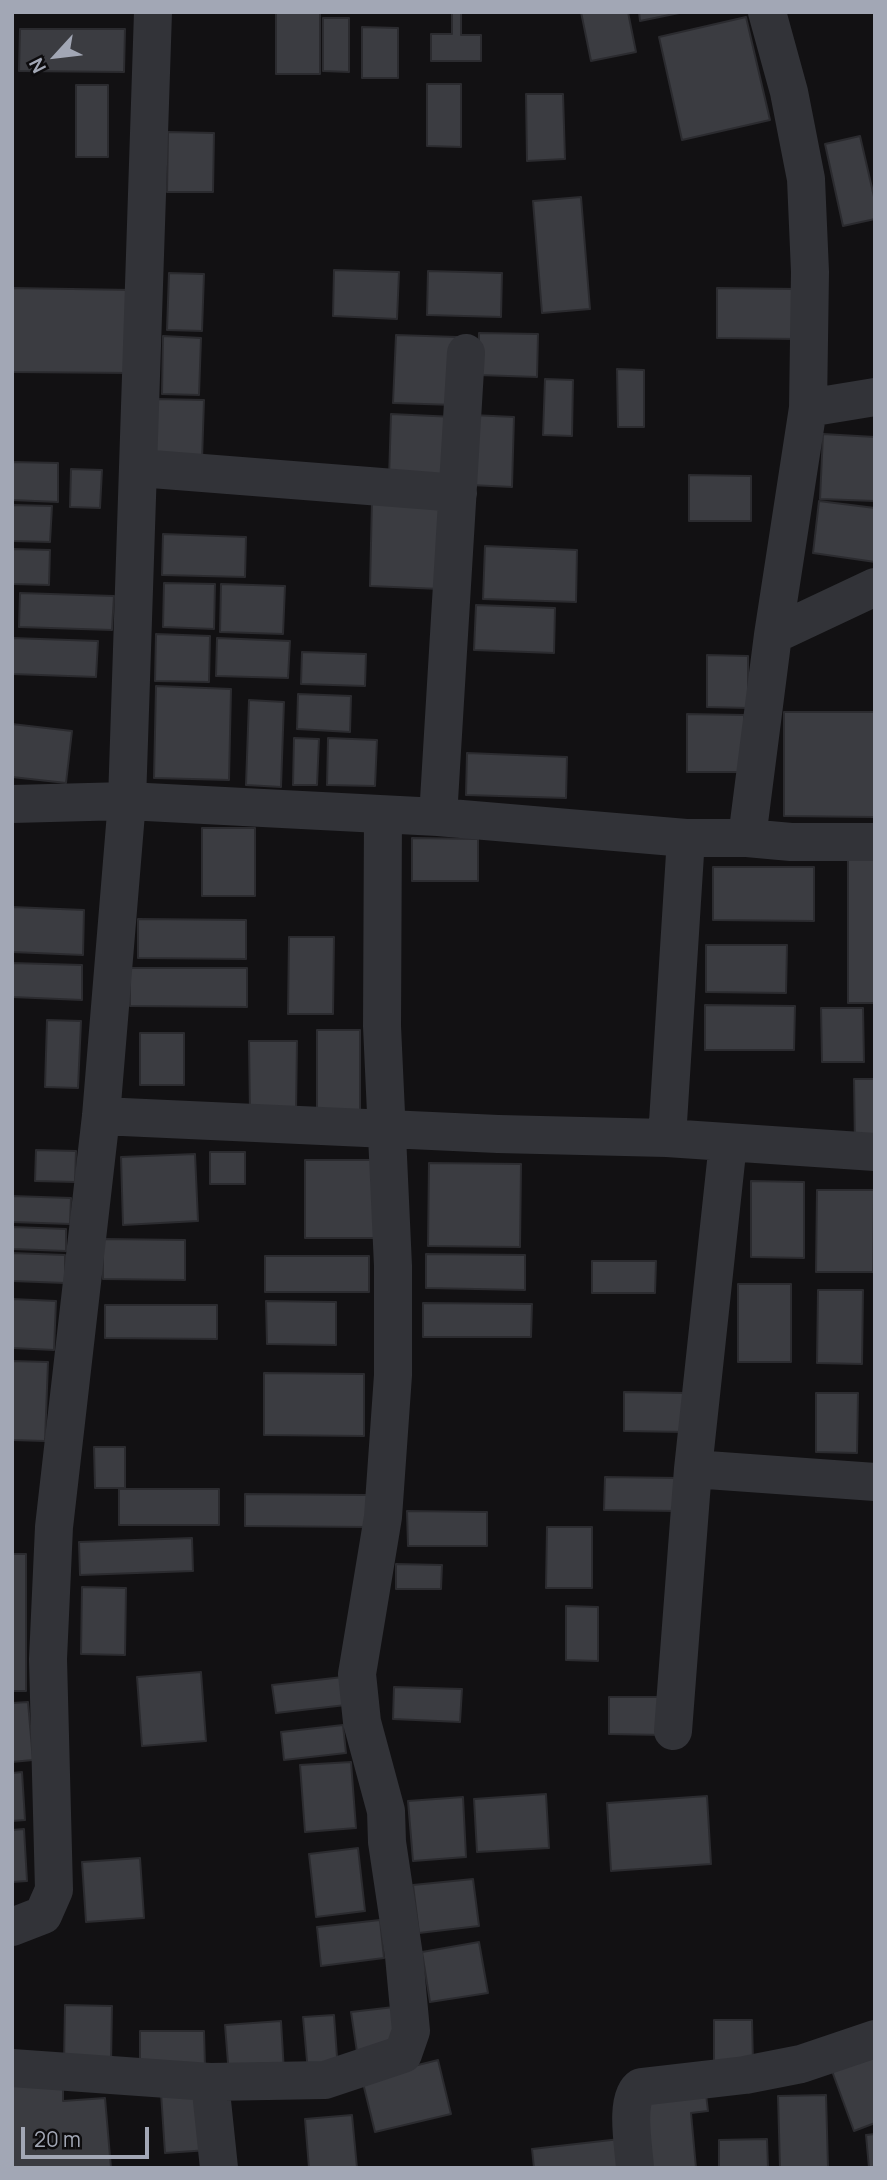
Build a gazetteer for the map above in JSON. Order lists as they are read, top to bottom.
{
  "scale_bar": "20 m",
  "north": "bottom left"
}
